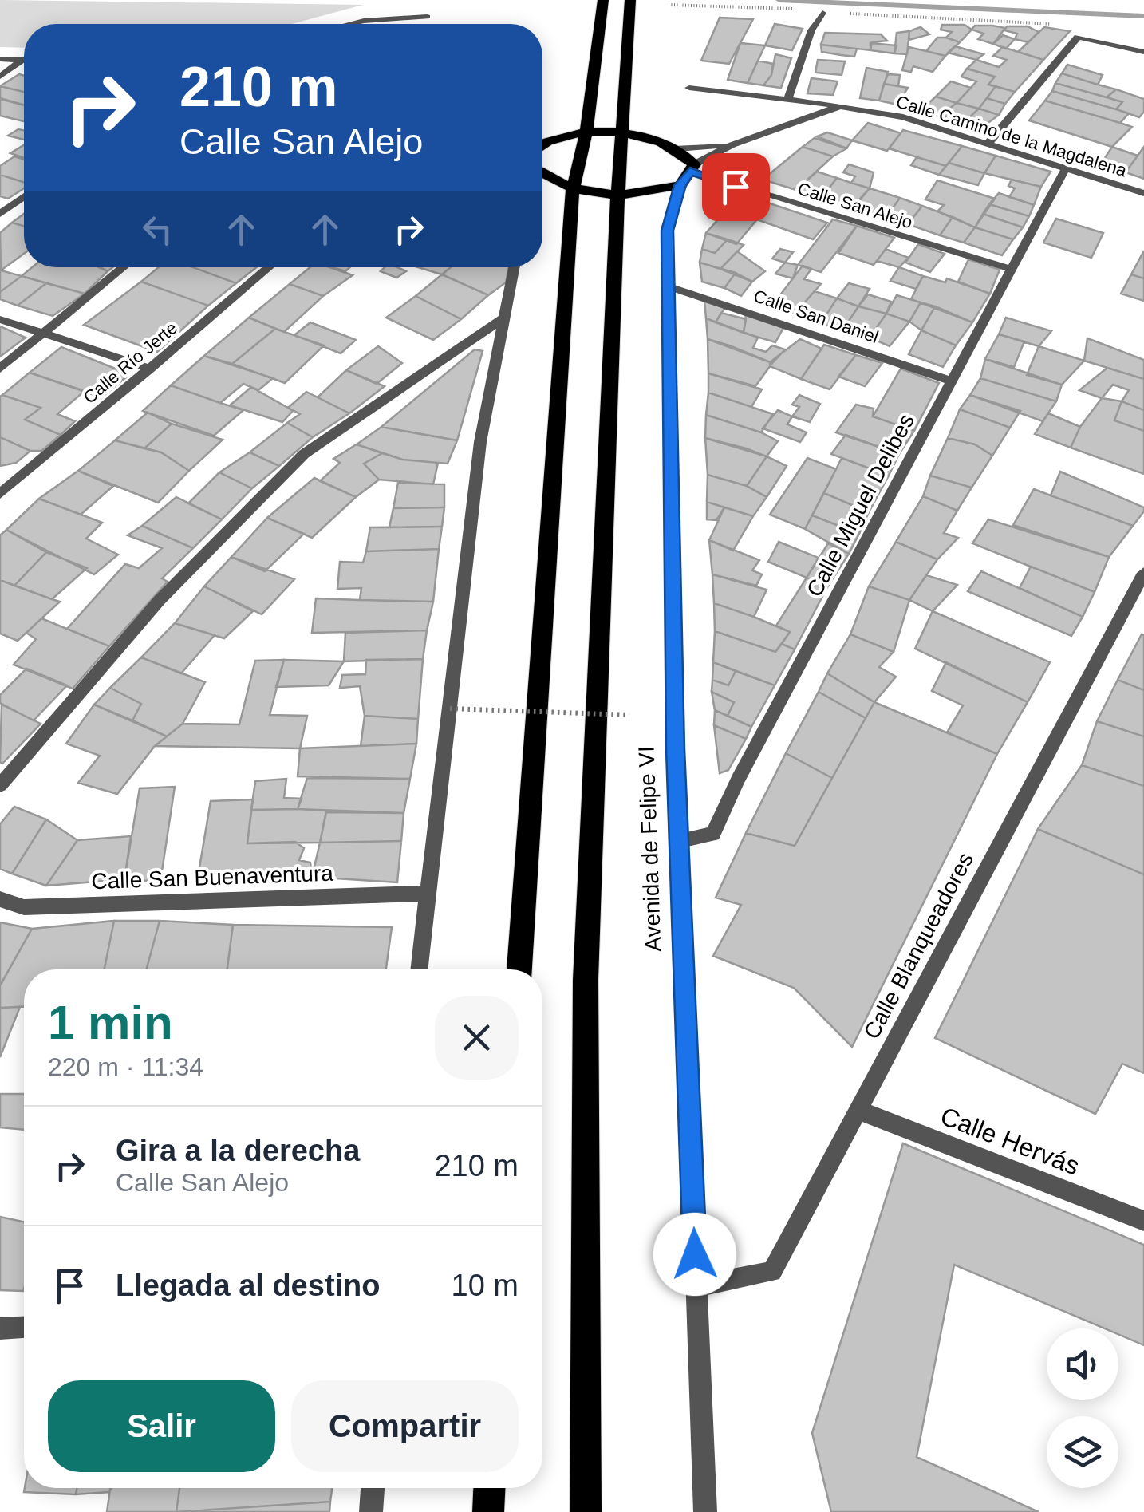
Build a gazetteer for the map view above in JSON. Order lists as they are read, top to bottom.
{
  "streets": {
    "street": [
      "Calle Camino de la Magdalena",
      "Calle San Alejo",
      "Calle San Daniel",
      "Calle Río Jerte",
      "Calle Miguel Delibes",
      "Avenida de Felipe VI",
      "Calle San Buenaventura",
      "Calle Blanqueadores",
      "Calle Hervás"
    ]
  },
  "crossings": [
    ["Calle Camino de la Magdalena", "Calle San Alejo"],
    ["Calle Camino de la Magdalena", "Calle Miguel Delibes"],
    ["Calle Camino de la Magdalena", "Avenida de Felipe VI"],
    ["Calle San Alejo", "Calle Miguel Delibes"],
    ["Calle San Alejo", "Avenida de Felipe VI"],
    ["Calle San Daniel", "Calle Miguel Delibes"],
    ["Calle San Daniel", "Avenida de Felipe VI"],
    ["Calle Miguel Delibes", "Avenida de Felipe VI"],
    ["Avenida de Felipe VI", "Calle Blanqueadores"],
    ["Calle Blanqueadores", "Calle Hervás"]
  ],
  "page": {
    "turn": ["210 m", "Calle San Alejo"],
    "heading": ["1 min", "220 m · 11:34"],
    "list": [
      {
        "name": "Gira a la derecha",
        "note": "Calle San Alejo",
        "value": "210 m"
      },
      {
        "name": "Llegada al destino",
        "value": "10 m"
      }
    ],
    "buttons": ["Salir", "Compartir"]
  }
}
